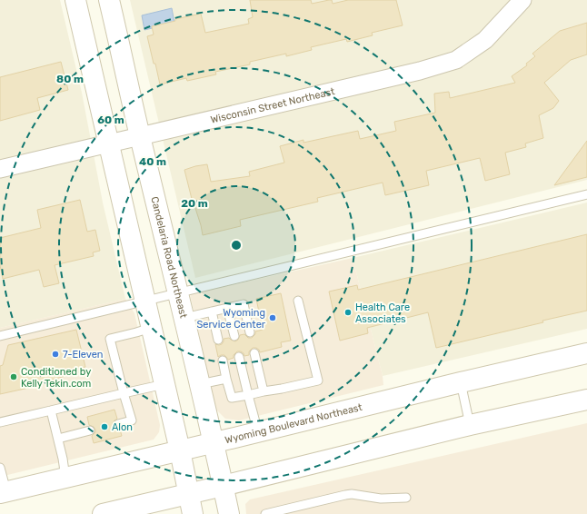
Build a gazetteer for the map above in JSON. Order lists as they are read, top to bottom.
{
  "streets": {
    "main road": ["Candelaria Road Northeast", "Wyoming Boulevard Northeast"],
    "street": ["Wisconsin Street Northeast"]
  },
  "crossings": [
    ["Wisconsin Street Northeast", "Candelaria Road Northeast"],
    ["Candelaria Road Northeast", "Wyoming Boulevard Northeast"]
  ],
  "places": [
    "Health Care Associates",
    "Wyoming Service Center",
    "7-Eleven",
    "Conditioned by Kelly Tekin.com",
    "Alon"
  ],
  "rings": [
    "80 m",
    "60 m",
    "40 m",
    "20 m"
  ]
}
